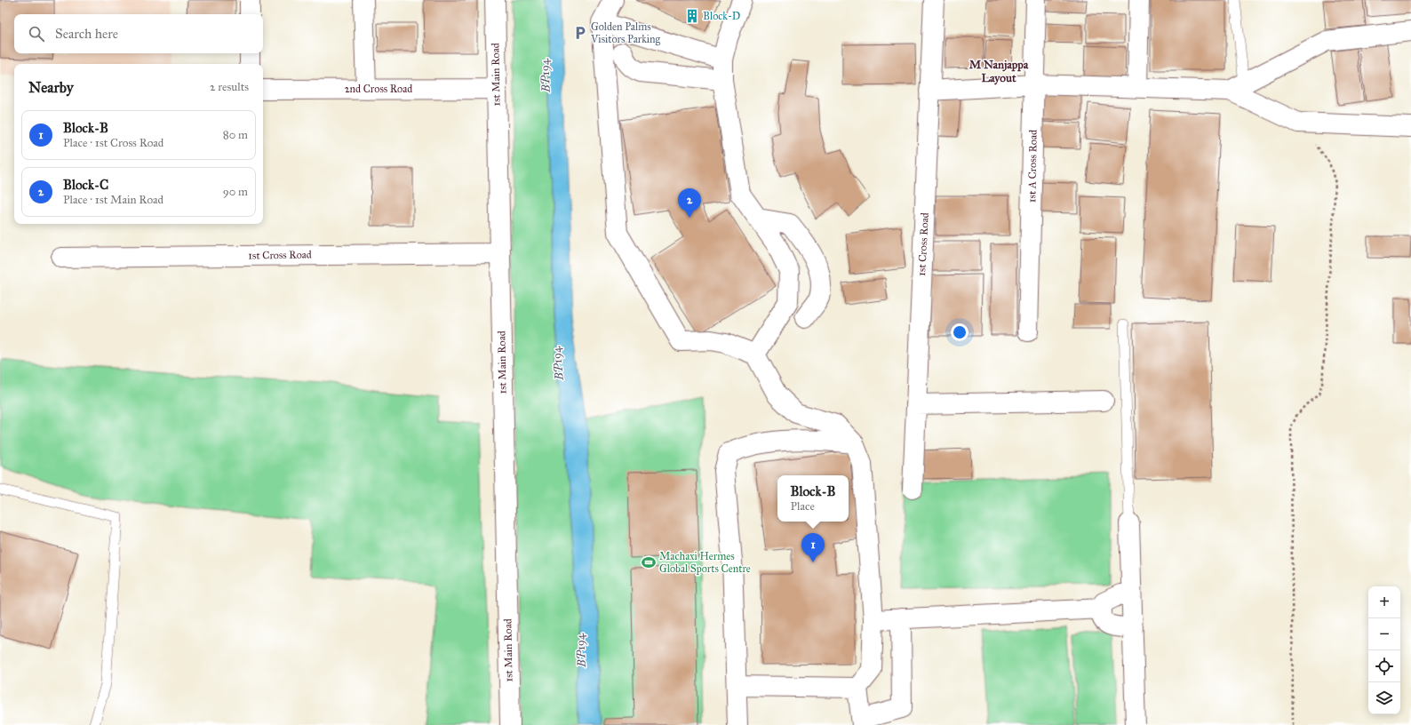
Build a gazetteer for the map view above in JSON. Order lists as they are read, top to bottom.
{
  "streets": {
    "street": [
      "1st Main Road",
      "2nd Cross Road",
      "1st A Cross Road",
      "1st Cross Road"
    ]
  },
  "crossings": [
    ["1st Main Road", "2nd Cross Road"],
    ["1st Main Road", "1st Cross Road"]
  ],
  "districts": ["M Nanjappa Layout"],
  "water": ["BP194"],
  "places": {
    "building": ["Block-D"],
    "parking": ["Golden Palms Visitors Parking"],
    "sports": ["Machaxi Hermes Global Sports Centre"]
  },
  "page": {
    "search": "Search here",
    "heading": ["Nearby", "2 results"],
    "list": [
      {
        "mark": "1",
        "name": "Block-B",
        "note": "Place · 1st Cross Road",
        "value": "80 m"
      },
      {
        "mark": "2",
        "name": "Block-C",
        "note": "Place · 1st Main Road",
        "value": "90 m"
      }
    ],
    "pins": ["2", "1"],
    "popup": ["Block-B", "Place"],
    "map_buttons": ["+", "−"]
  }
}
